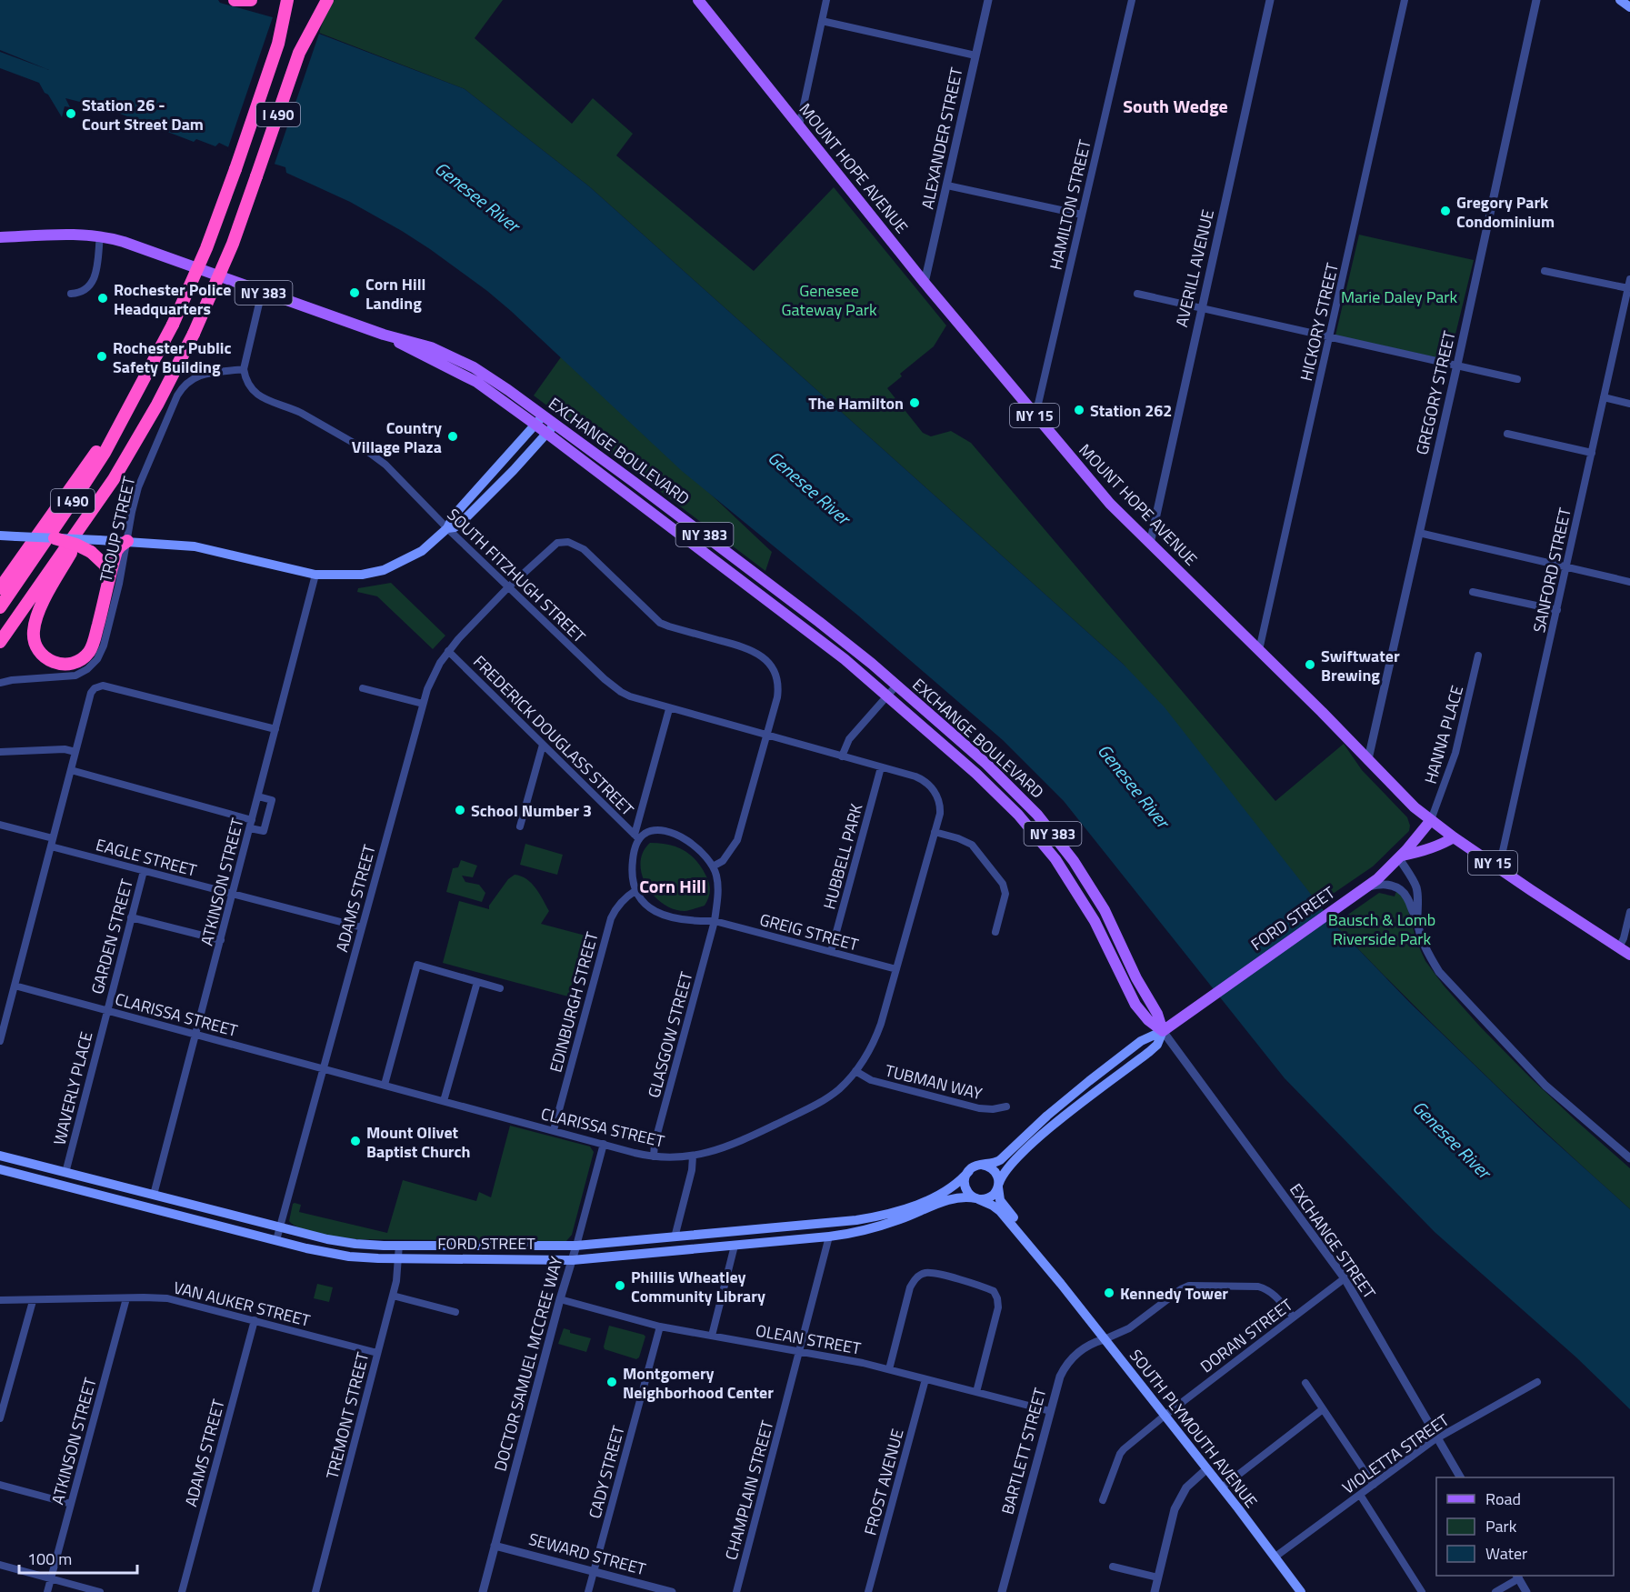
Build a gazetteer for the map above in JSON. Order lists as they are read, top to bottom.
{
  "streets": {
    "highway": ["I 490"],
    "main road": [
      "MOUNT HOPE AVENUE",
      "NY 383",
      "NY 15",
      "EXCHANGE BOULEVARD",
      "FORD STREET",
      "SOUTH PLYMOUTH AVENUE"
    ],
    "street": [
      "ALEXANDER STREET",
      "HAMILTON STREET",
      "AVERILL AVENUE",
      "HICKORY STREET",
      "GREGORY STREET",
      "TROUP STREET",
      "SANFORD STREET",
      "SOUTH FITZHUGH STREET",
      "HANNA PLACE",
      "FREDERICK DOUGLASS STREET",
      "HUBBELL PARK",
      "EAGLE STREET",
      "ATKINSON STREET",
      "ADAMS STREET",
      "GREIG STREET",
      "GARDEN STREET",
      "EDINBURGH STREET",
      "CLARISSA STREET",
      "GLASGOW STREET",
      "TUBMAN WAY",
      "WAVERLY PLACE",
      "EXCHANGE STREET",
      "VAN AUKER STREET",
      "DORAN STREET",
      "OLEAN STREET",
      "DOCTOR SAMUEL MCCREE WAY",
      "TREMONT STREET",
      "BARTLETT STREET",
      "VIOLETTA STREET",
      "CADY STREET",
      "FROST AVENUE",
      "CHAMPLAIN STREET",
      "SEWARD STREET"
    ]
  },
  "crossings": [
    ["ALEXANDER STREET", "MOUNT HOPE AVENUE"],
    ["MOUNT HOPE AVENUE", "HAMILTON STREET"],
    ["MOUNT HOPE AVENUE", "AVERILL AVENUE"],
    ["MOUNT HOPE AVENUE", "HICKORY STREET"],
    ["MOUNT HOPE AVENUE", "GREGORY STREET"],
    ["MOUNT HOPE AVENUE", "SANFORD STREET"],
    ["MOUNT HOPE AVENUE", "HANNA PLACE"],
    ["MOUNT HOPE AVENUE", "FORD STREET"],
    ["EXCHANGE BOULEVARD", "FORD STREET"],
    ["EXCHANGE BOULEVARD", "EXCHANGE STREET"],
    ["TROUP STREET", "SOUTH FITZHUGH STREET"],
    ["SOUTH FITZHUGH STREET", "HUBBELL PARK"],
    ["SOUTH FITZHUGH STREET", "ADAMS STREET"],
    ["SOUTH FITZHUGH STREET", "CLARISSA STREET"],
    ["HANNA PLACE", "FORD STREET"],
    ["FREDERICK DOUGLASS STREET", "ADAMS STREET"],
    ["FREDERICK DOUGLASS STREET", "GREIG STREET"],
    ["FREDERICK DOUGLASS STREET", "EDINBURGH STREET"],
    ["FREDERICK DOUGLASS STREET", "GLASGOW STREET"],
    ["HUBBELL PARK", "GREIG STREET"],
    ["HUBBELL PARK", "CLARISSA STREET"],
    ["EAGLE STREET", "ATKINSON STREET"],
    ["EAGLE STREET", "ADAMS STREET"],
    ["EAGLE STREET", "GARDEN STREET"],
    ["ATKINSON STREET", "FORD STREET"],
    ["ATKINSON STREET", "CLARISSA STREET"],
    ["ATKINSON STREET", "VAN AUKER STREET"],
    ["ADAMS STREET", "FORD STREET"],
    ["ADAMS STREET", "CLARISSA STREET"],
    ["ADAMS STREET", "VAN AUKER STREET"],
    ["FORD STREET", "WAVERLY PLACE"],
    ["FORD STREET", "EXCHANGE STREET"],
    ["FORD STREET", "DOCTOR SAMUEL MCCREE WAY"],
    ["FORD STREET", "TREMONT STREET"],
    ["FORD STREET", "SOUTH PLYMOUTH AVENUE"],
    ["FORD STREET", "CHAMPLAIN STREET"],
    ["GREIG STREET", "EDINBURGH STREET"],
    ["GREIG STREET", "CLARISSA STREET"],
    ["GREIG STREET", "GLASGOW STREET"],
    ["GARDEN STREET", "CLARISSA STREET"],
    ["GARDEN STREET", "WAVERLY PLACE"],
    ["EDINBURGH STREET", "CLARISSA STREET"],
    ["EDINBURGH STREET", "GLASGOW STREET"],
    ["CLARISSA STREET", "GLASGOW STREET"],
    ["CLARISSA STREET", "TUBMAN WAY"],
    ["CLARISSA STREET", "WAVERLY PLACE"],
    ["CLARISSA STREET", "DOCTOR SAMUEL MCCREE WAY"],
    ["EXCHANGE STREET", "DORAN STREET"],
    ["EXCHANGE STREET", "VIOLETTA STREET"],
    ["VAN AUKER STREET", "TREMONT STREET"],
    ["DORAN STREET", "SOUTH PLYMOUTH AVENUE"],
    ["OLEAN STREET", "DOCTOR SAMUEL MCCREE WAY"],
    ["OLEAN STREET", "BARTLETT STREET"],
    ["OLEAN STREET", "CADY STREET"],
    ["OLEAN STREET", "FROST AVENUE"],
    ["OLEAN STREET", "CHAMPLAIN STREET"],
    ["DOCTOR SAMUEL MCCREE WAY", "SEWARD STREET"],
    ["SOUTH PLYMOUTH AVENUE", "BARTLETT STREET"],
    ["SOUTH PLYMOUTH AVENUE", "VIOLETTA STREET"],
    ["CADY STREET", "SEWARD STREET"]
  ],
  "districts": ["South Wedge", "Corn Hill"],
  "water": ["Genesee River"],
  "parks": ["Genesee Gateway Park", "Marie Daley Park", "Bausch & Lomb Riverside Park"],
  "places": [
    "Station 26 - Court Street Dam",
    "Gregory Park Condominium",
    "Corn Hill Landing",
    "Rochester Police Headquarters",
    "Rochester Public Safety Building",
    "The Hamilton",
    "Station 262",
    "Country Village Plaza",
    "Swiftwater Brewing",
    "School Number 3",
    "Mount Olivet Baptist Church",
    "Phillis Wheatley Community Library",
    "Kennedy Tower",
    "Montgomery Neighborhood Center"
  ],
  "legend": ["Road", "Park", "Water"],
  "scale_bar": "100 m"
}
